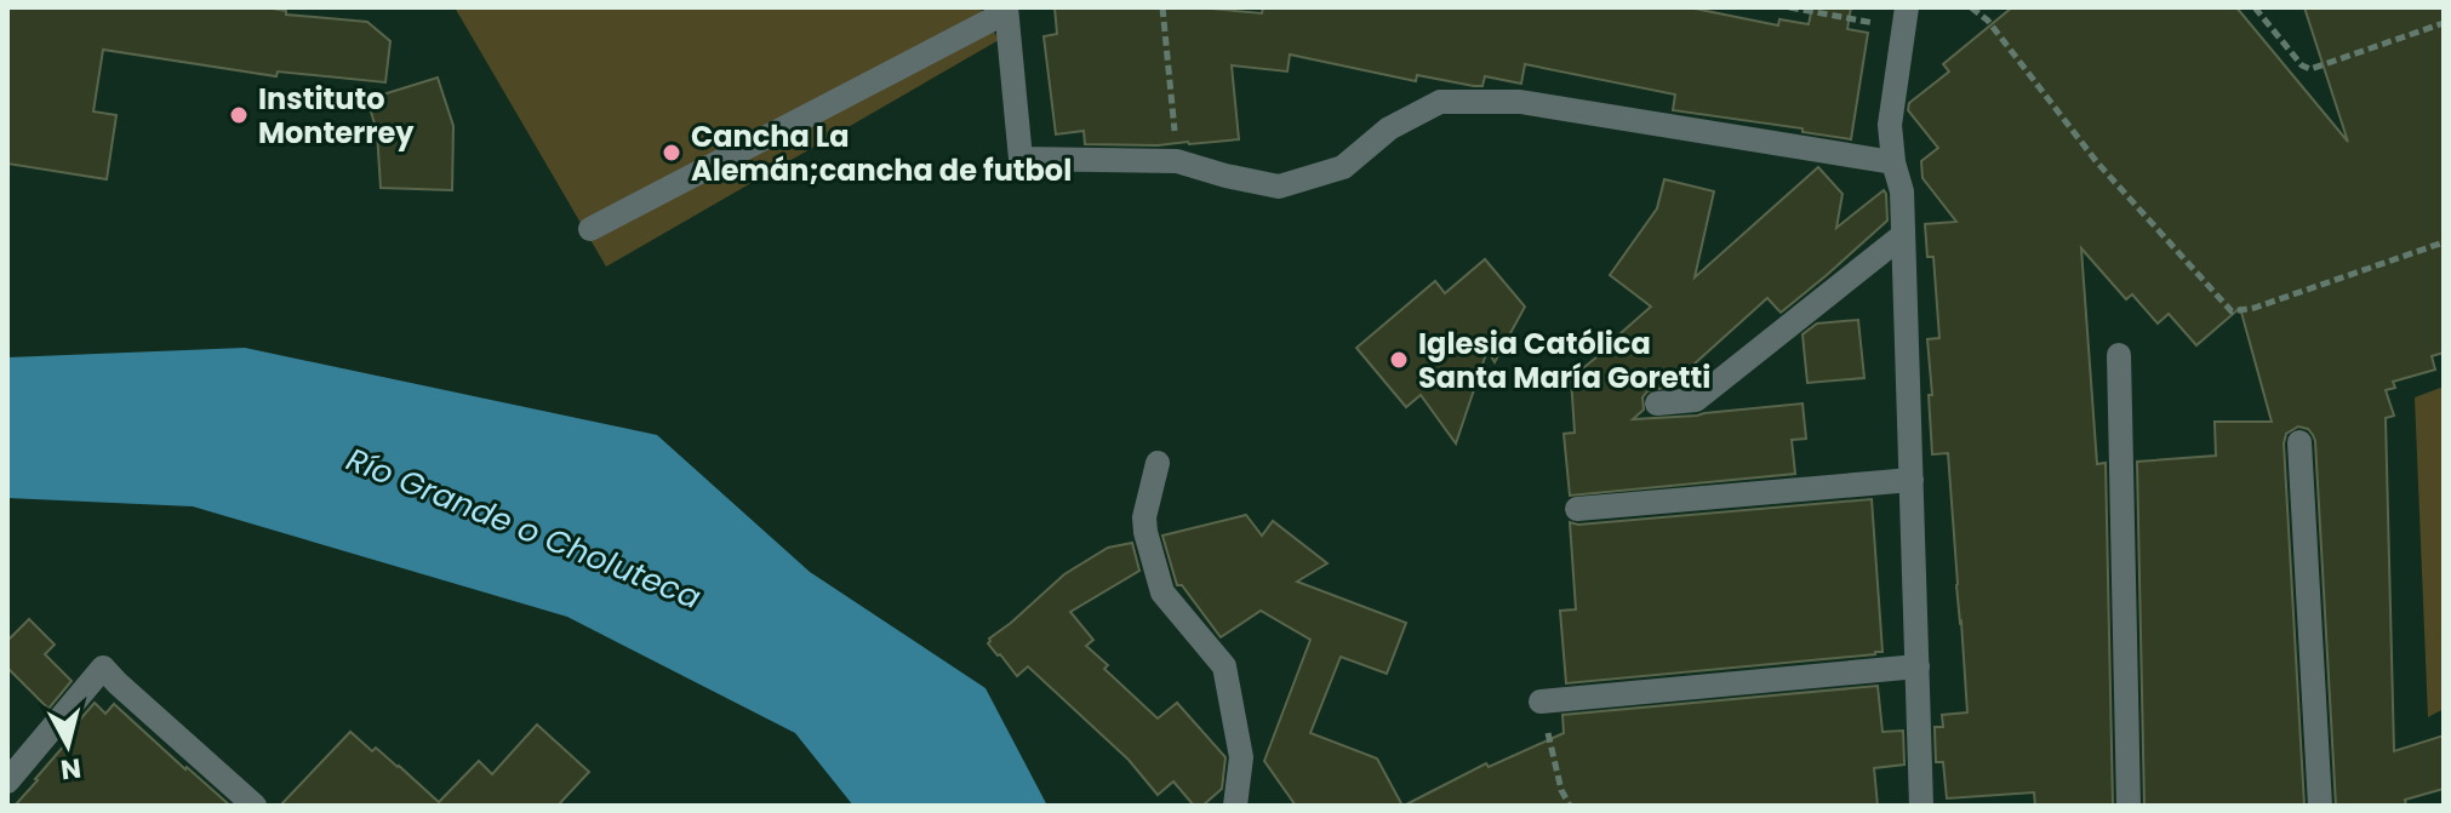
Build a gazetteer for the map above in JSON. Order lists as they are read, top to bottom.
{
  "water": ["Río Grande o Choluteca"],
  "places": ["Instituto Monterrey", "Cancha La Alemán;cancha de futbol", "Iglesia Católica Santa María Goretti"],
  "north": "bottom"
}
